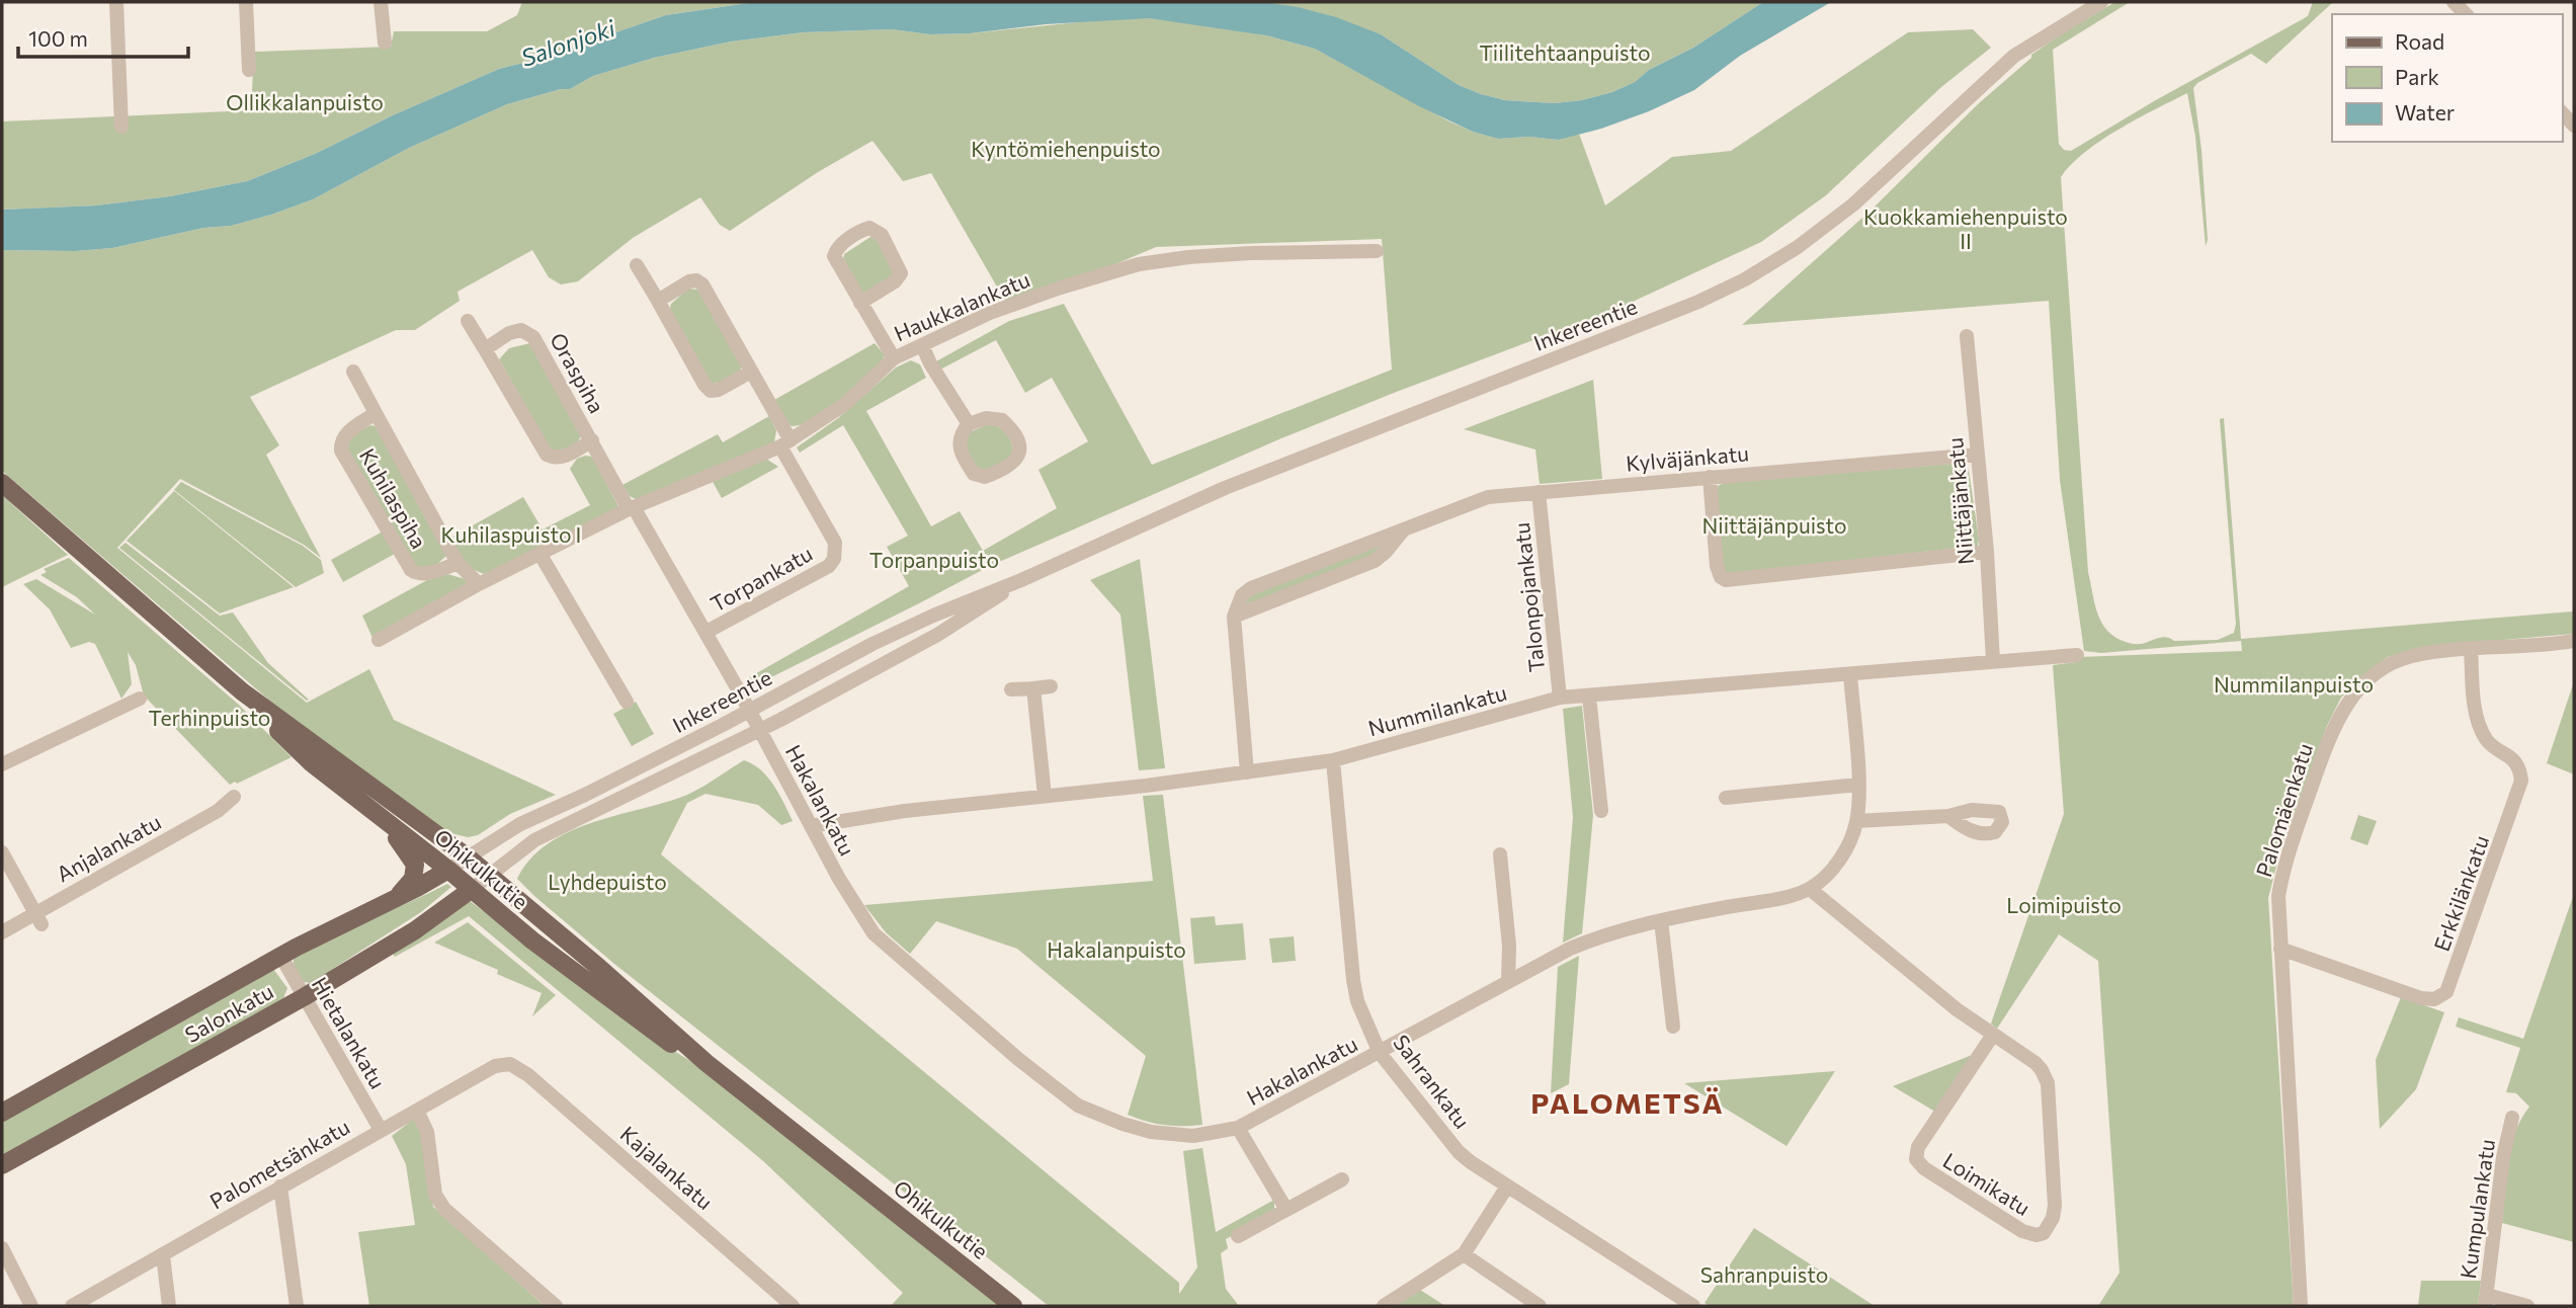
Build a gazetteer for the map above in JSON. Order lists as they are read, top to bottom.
{
  "streets": {
    "main road": ["Ohikulkutie", "Salonkatu"],
    "street": [
      "Haukkalankatu",
      "Inkereentie",
      "Oraspiha",
      "Kylväjänkatu",
      "Kuhilaspiha",
      "Niittäjänkatu",
      "Torpankatu",
      "Talonpojankatu",
      "Nummilankatu",
      "Hakalankatu",
      "Palomäenkatu",
      "Anjalankatu",
      "Erkkilänkatu",
      "Hietalankatu",
      "Sahrankatu",
      "Palometsänkatu",
      "Kajalankatu",
      "Loimikatu",
      "Kumpulankatu"
    ]
  },
  "crossings": [
    ["Haukkalankatu", "Oraspiha"],
    ["Haukkalankatu", "Kuhilaspiha"],
    ["Haukkalankatu", "Torpankatu"],
    ["Inkereentie", "Torpankatu"],
    ["Inkereentie", "Hakalankatu"],
    ["Inkereentie", "Ohikulkutie"],
    ["Inkereentie", "Salonkatu"],
    ["Oraspiha", "Torpankatu"],
    ["Kylväjänkatu", "Niittäjänkatu"],
    ["Kylväjänkatu", "Talonpojankatu"],
    ["Kylväjänkatu", "Nummilankatu"],
    ["Niittäjänkatu", "Nummilankatu"],
    ["Torpankatu", "Hakalankatu"],
    ["Talonpojankatu", "Nummilankatu"],
    ["Nummilankatu", "Hakalankatu"],
    ["Nummilankatu", "Sahrankatu"],
    ["Hakalankatu", "Sahrankatu"],
    ["Hakalankatu", "Loimikatu"],
    ["Palomäenkatu", "Erkkilänkatu"],
    ["Ohikulkutie", "Salonkatu"],
    ["Salonkatu", "Hietalankatu"],
    ["Hietalankatu", "Palometsänkatu"],
    ["Palometsänkatu", "Kajalankatu"]
  ],
  "districts": ["PALOMETSÄ"],
  "water": ["Salonjoki"],
  "parks": [
    "Tiilitehtaanpuisto",
    "Ollikkalanpuisto",
    "Kyntömiehenpuisto",
    "Kuokkamiehenpuisto II",
    "Niittäjänpuisto",
    "Kuhilaspuisto I",
    "Torpanpuisto",
    "Nummilanpuisto",
    "Terhinpuisto",
    "Lyhdepuisto",
    "Loimipuisto",
    "Hakalanpuisto",
    "Sahranpuisto"
  ],
  "legend": ["Road", "Park", "Water"],
  "scale_bar": "100 m"
}
